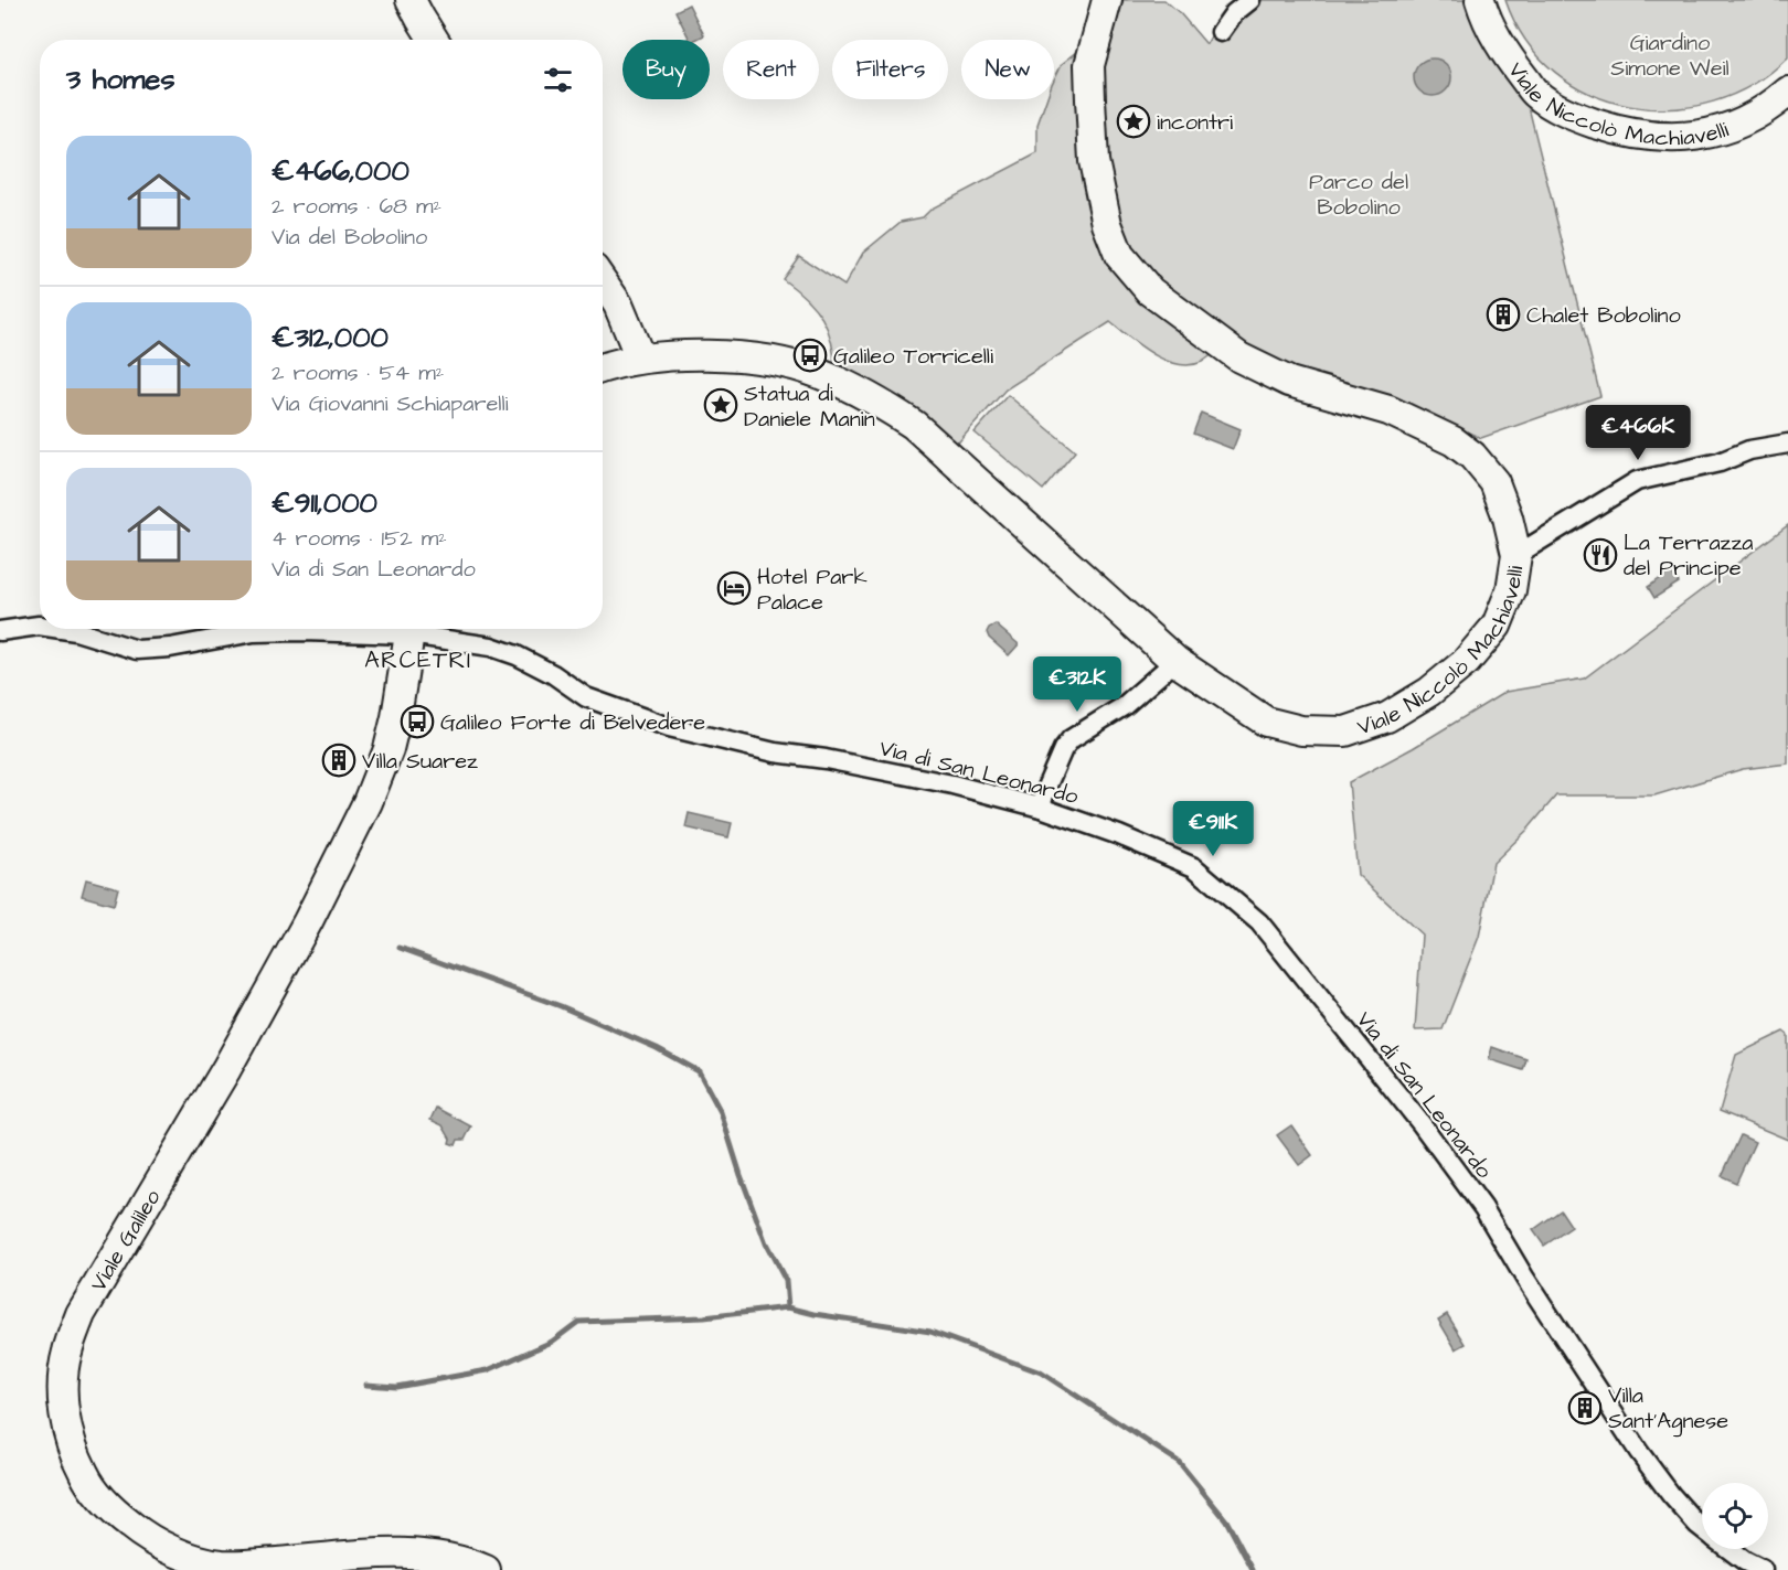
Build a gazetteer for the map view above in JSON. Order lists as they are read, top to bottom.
{
  "streets": {
    "main road": ["Viale Niccolò Machiavelli", "Viale Galileo"],
    "street": ["Via di San Leonardo"]
  },
  "districts": ["ARCETRI"],
  "parks": ["Giardino Simone Weil", "Parco del Bobolino"],
  "places": {
    "place": ["incontri", "Statua di Daniele Manin"],
    "building": ["Chalet Bobolino", "Villa Suarez", "Villa Sant'Agnese"],
    "bus stop": ["Galileo Torricelli", "Galileo Forte di Belvedere"],
    "restaurant": ["La Terrazza del Principe"],
    "hotel": ["Hotel Park Palace"]
  },
  "page": {
    "chip": [
      "Buy",
      "Rent",
      "Filters",
      "New"
    ],
    "heading": "3 homes",
    "list": [
      {
        "name": "€466,000",
        "note": "2 rooms · 68 m² · Via del Bobolino"
      },
      {
        "name": "€312,000",
        "note": "2 rooms · 54 m² · Via Giovanni Schiaparelli"
      },
      {
        "name": "€911,000",
        "note": "4 rooms · 152 m² · Via di San Leonardo"
      }
    ],
    "price": ["€466K", "€312K", "€911K"]
  }
}
